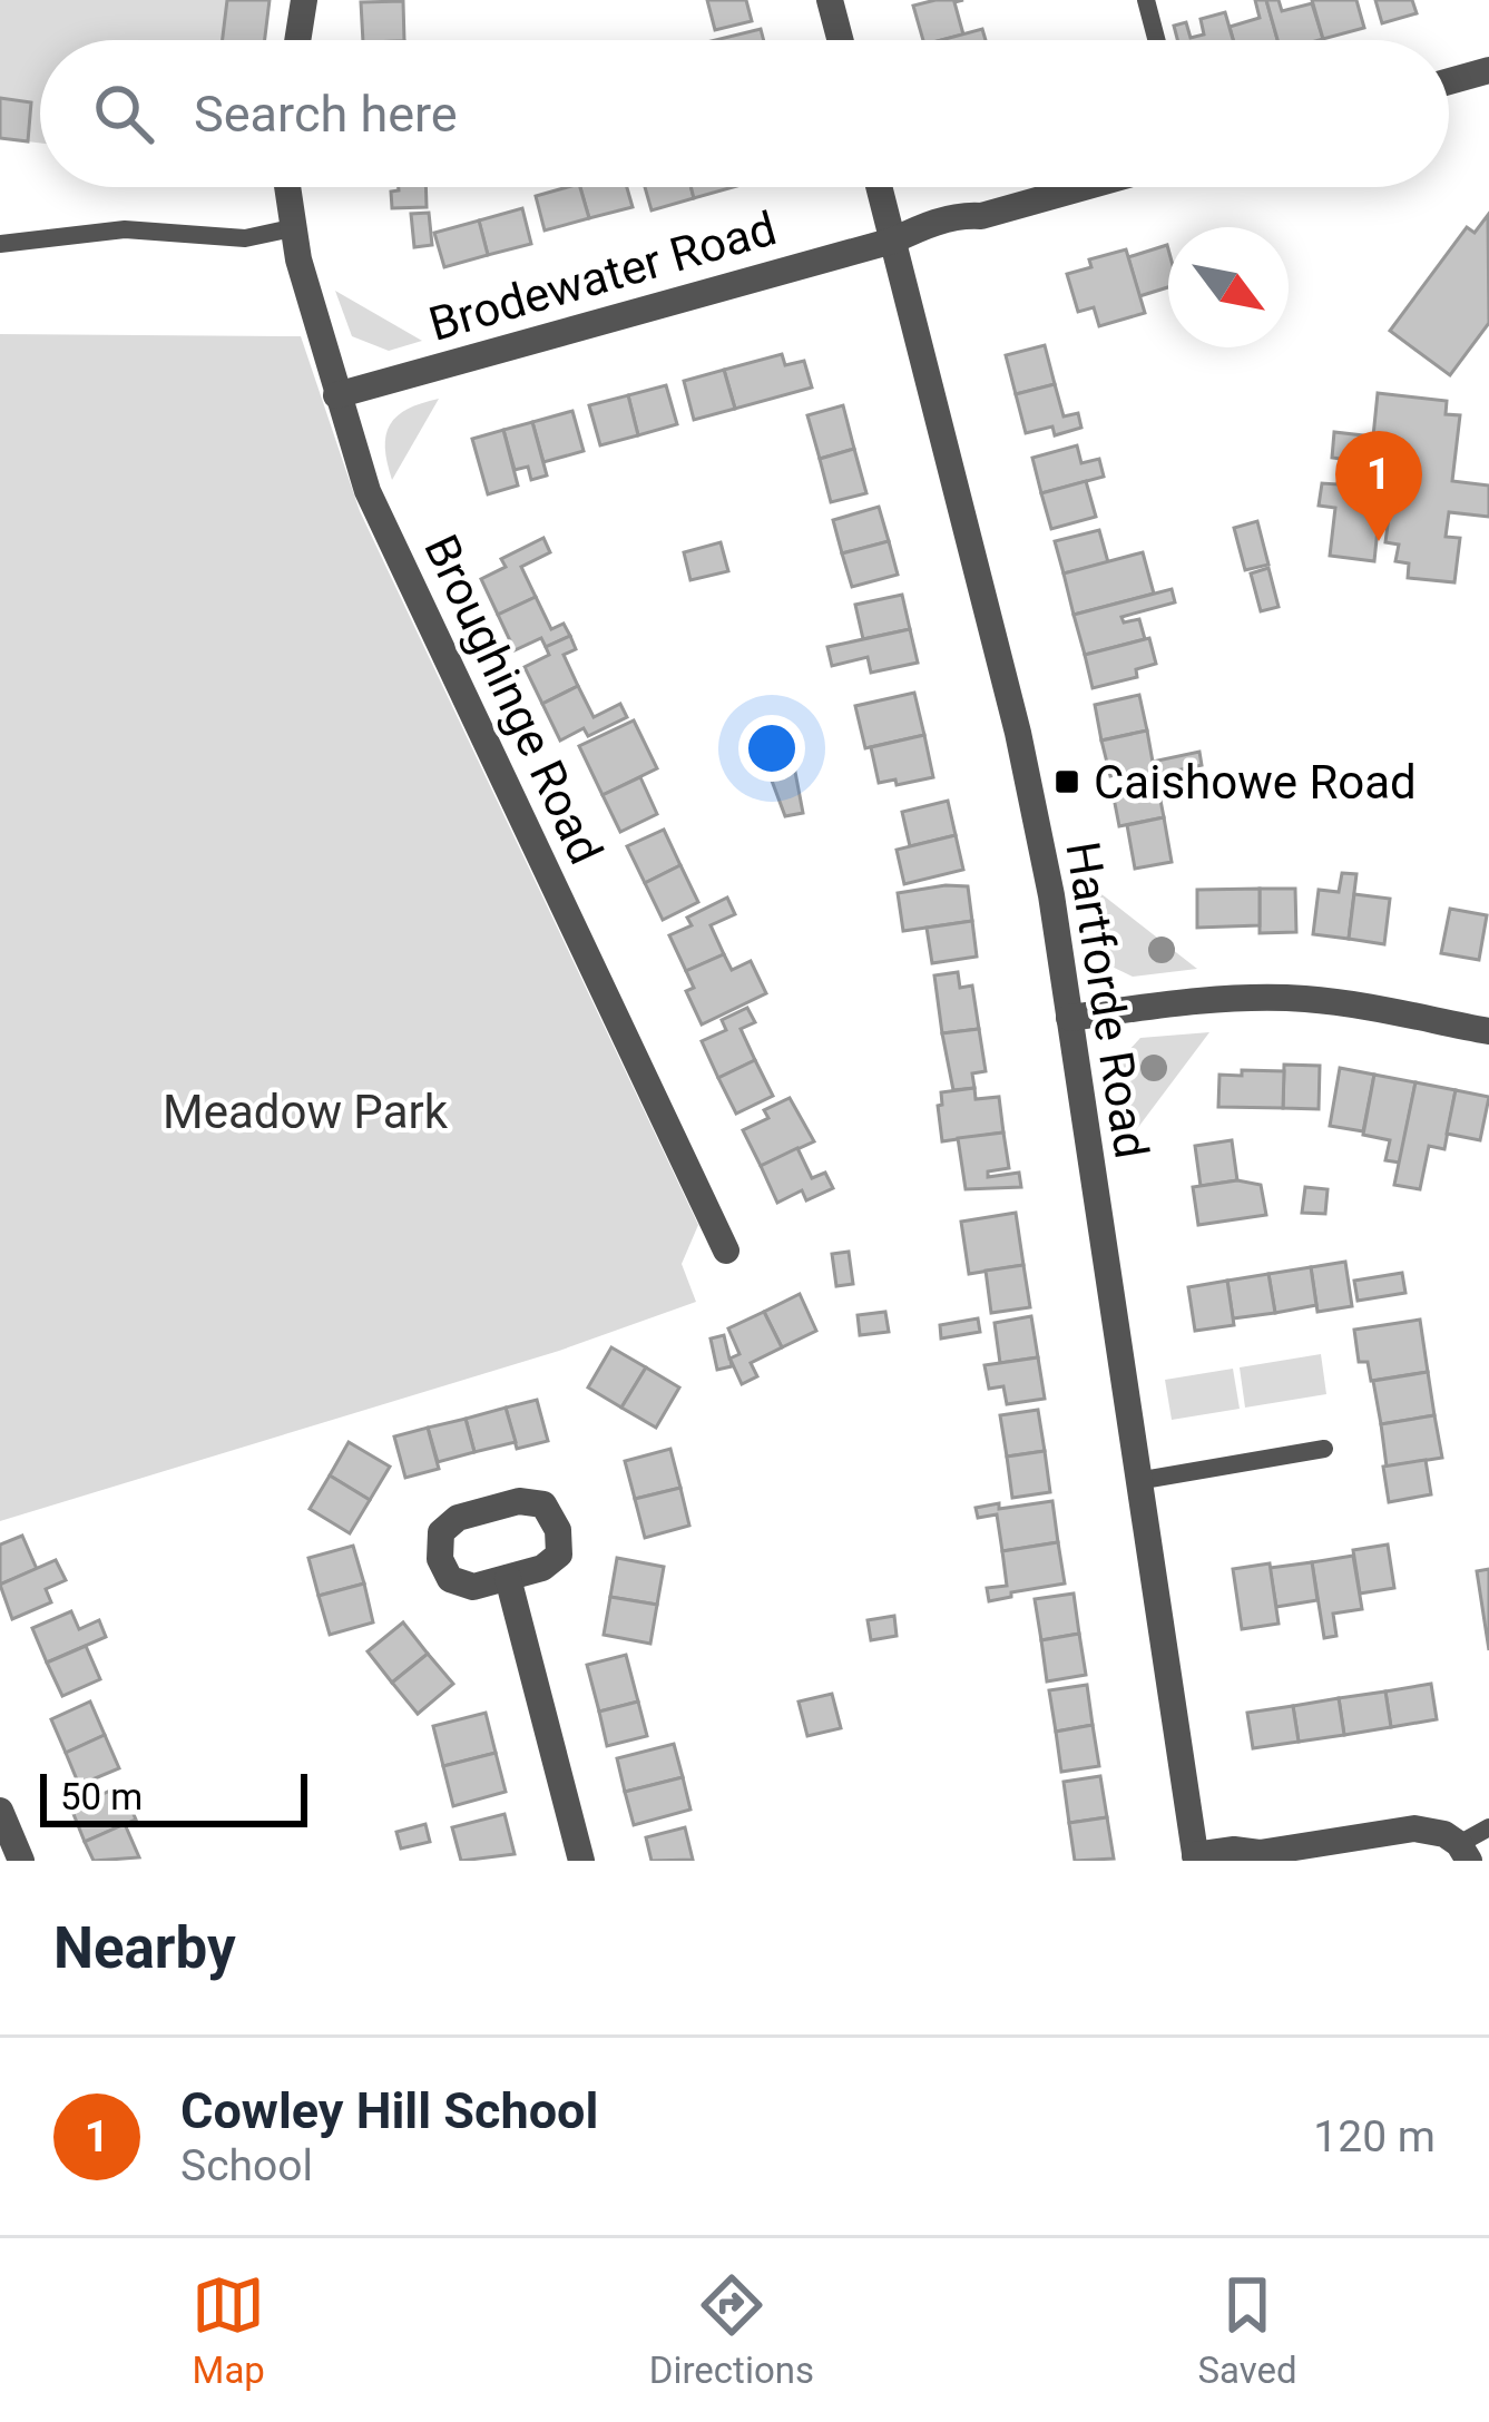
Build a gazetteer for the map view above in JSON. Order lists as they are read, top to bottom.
{
  "streets": {
    "street": ["Brodewater Road", "Broughinge Road", "Hartforde Road"]
  },
  "crossings": [
    ["Brodewater Road", "Broughinge Road"],
    ["Brodewater Road", "Hartforde Road"]
  ],
  "parks": ["Meadow Park"],
  "places": {
    "transit": ["Caishowe Road"]
  },
  "scale_bar": "50 m",
  "north": "bottom right",
  "page": {
    "search": "Search here",
    "pins": "1",
    "scale": "50 m",
    "heading": "Nearby",
    "list": [
      {
        "mark": "1",
        "name": "Cowley Hill School",
        "note": "School",
        "value": "120 m"
      }
    ],
    "nav": ["Map", "Directions", "Saved"]
  }
}
